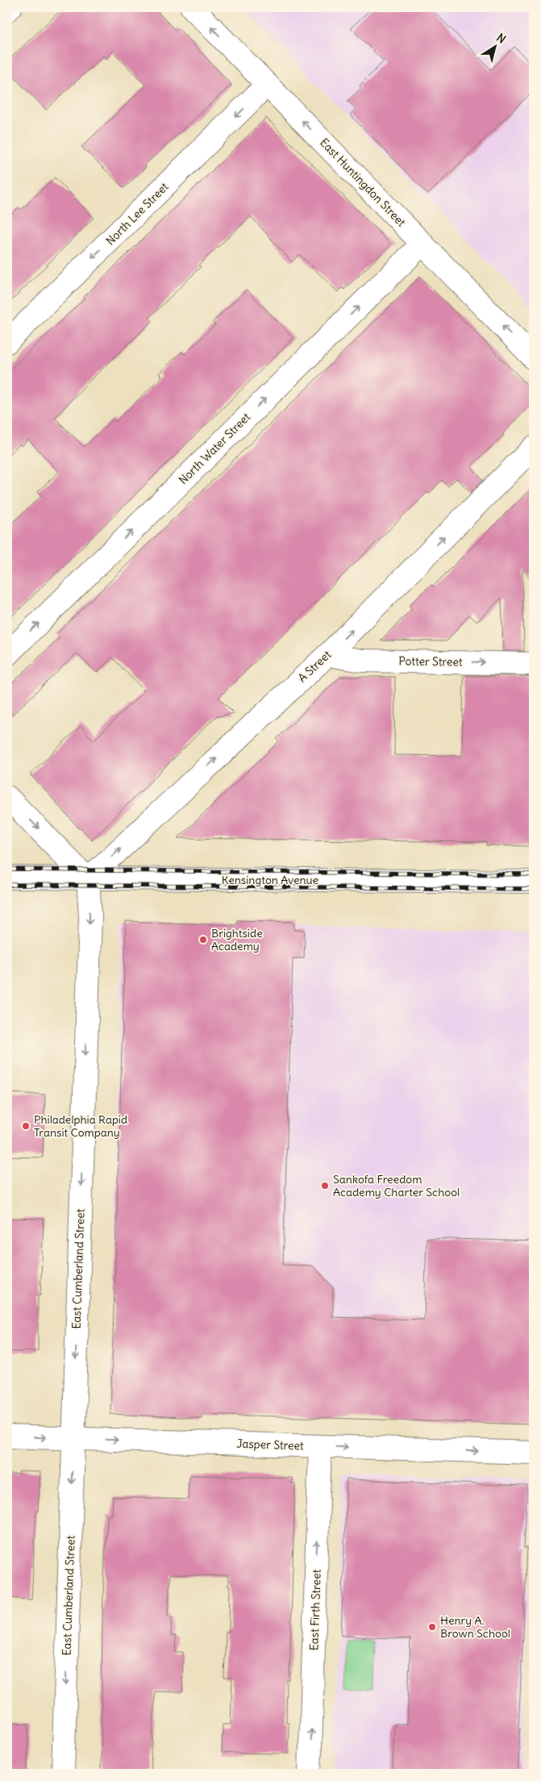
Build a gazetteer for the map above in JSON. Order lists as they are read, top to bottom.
{
  "streets": {
    "street": [
      "East Huntingdon Street",
      "North Lee Street",
      "North Water Street",
      "Potter Street",
      "A Street",
      "Kensington Avenue",
      "East Cumberland Street",
      "Jasper Street",
      "East Firth Street"
    ]
  },
  "crossings": [
    ["East Huntingdon Street", "North Lee Street"],
    ["East Huntingdon Street", "North Water Street"],
    ["Potter Street", "A Street"],
    ["A Street", "Kensington Avenue"],
    ["A Street", "East Cumberland Street"],
    ["Kensington Avenue", "East Cumberland Street"],
    ["East Cumberland Street", "Jasper Street"],
    ["Jasper Street", "East Firth Street"]
  ],
  "one_way": [
    "East Huntingdon Street",
    "North Lee Street",
    "North Water Street",
    "Potter Street",
    "A Street",
    "East Cumberland Street",
    "Jasper Street",
    "East Firth Street"
  ],
  "places": [
    "Brightside Academy",
    "Philadelphia Rapid Transit Company",
    "Sankofa Freedom Academy Charter School",
    "Henry A. Brown School"
  ],
  "north": "top right"
}
